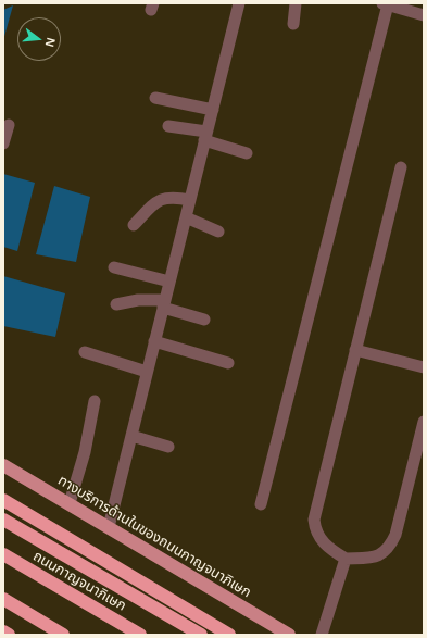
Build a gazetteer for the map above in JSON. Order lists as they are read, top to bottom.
{
  "streets": {
    "highway": ["ถนนกาญจนาภิเษก"],
    "main road": ["ทางบริการด้านในของถนนกาญจนาภิเษก"]
  },
  "north": "right"
}
